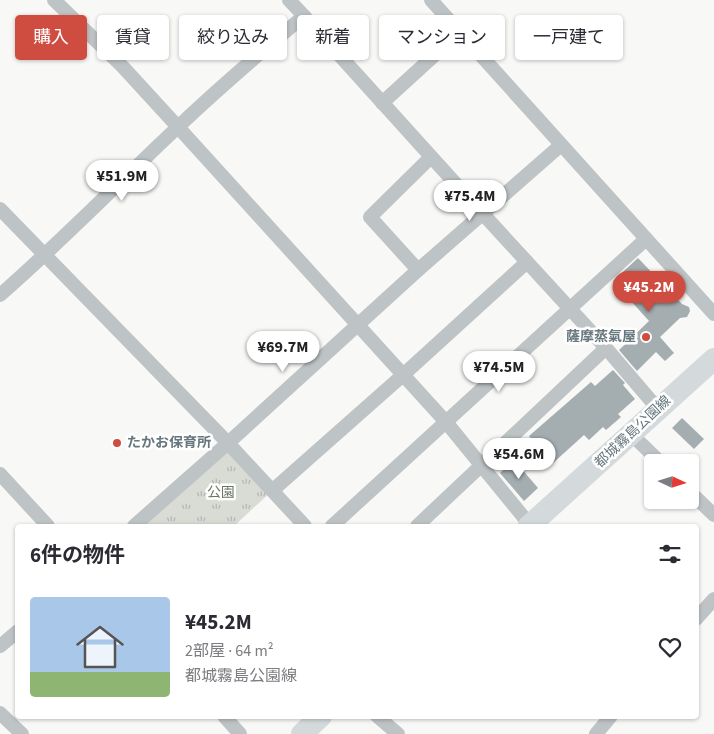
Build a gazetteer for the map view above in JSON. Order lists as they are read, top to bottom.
{
  "streets": {
    "main road": ["都城霧島公園線"]
  },
  "parks": ["公園"],
  "places": ["薩摩蒸氣屋", "たかお保育所"],
  "north": "right",
  "page": {
    "chip": [
      "購入",
      "賃貸",
      "絞り込み",
      "新着",
      "マンション",
      "一戸建て"
    ],
    "price": [
      "¥51.9M",
      "¥75.4M",
      "¥45.2M",
      "¥69.7M",
      "¥74.5M",
      "¥54.6M"
    ],
    "heading": "6件の物件",
    "list": [
      {
        "name": "¥45.2M",
        "note": "2部屋 · 64 m² · 都城霧島公園線"
      }
    ]
  }
}
